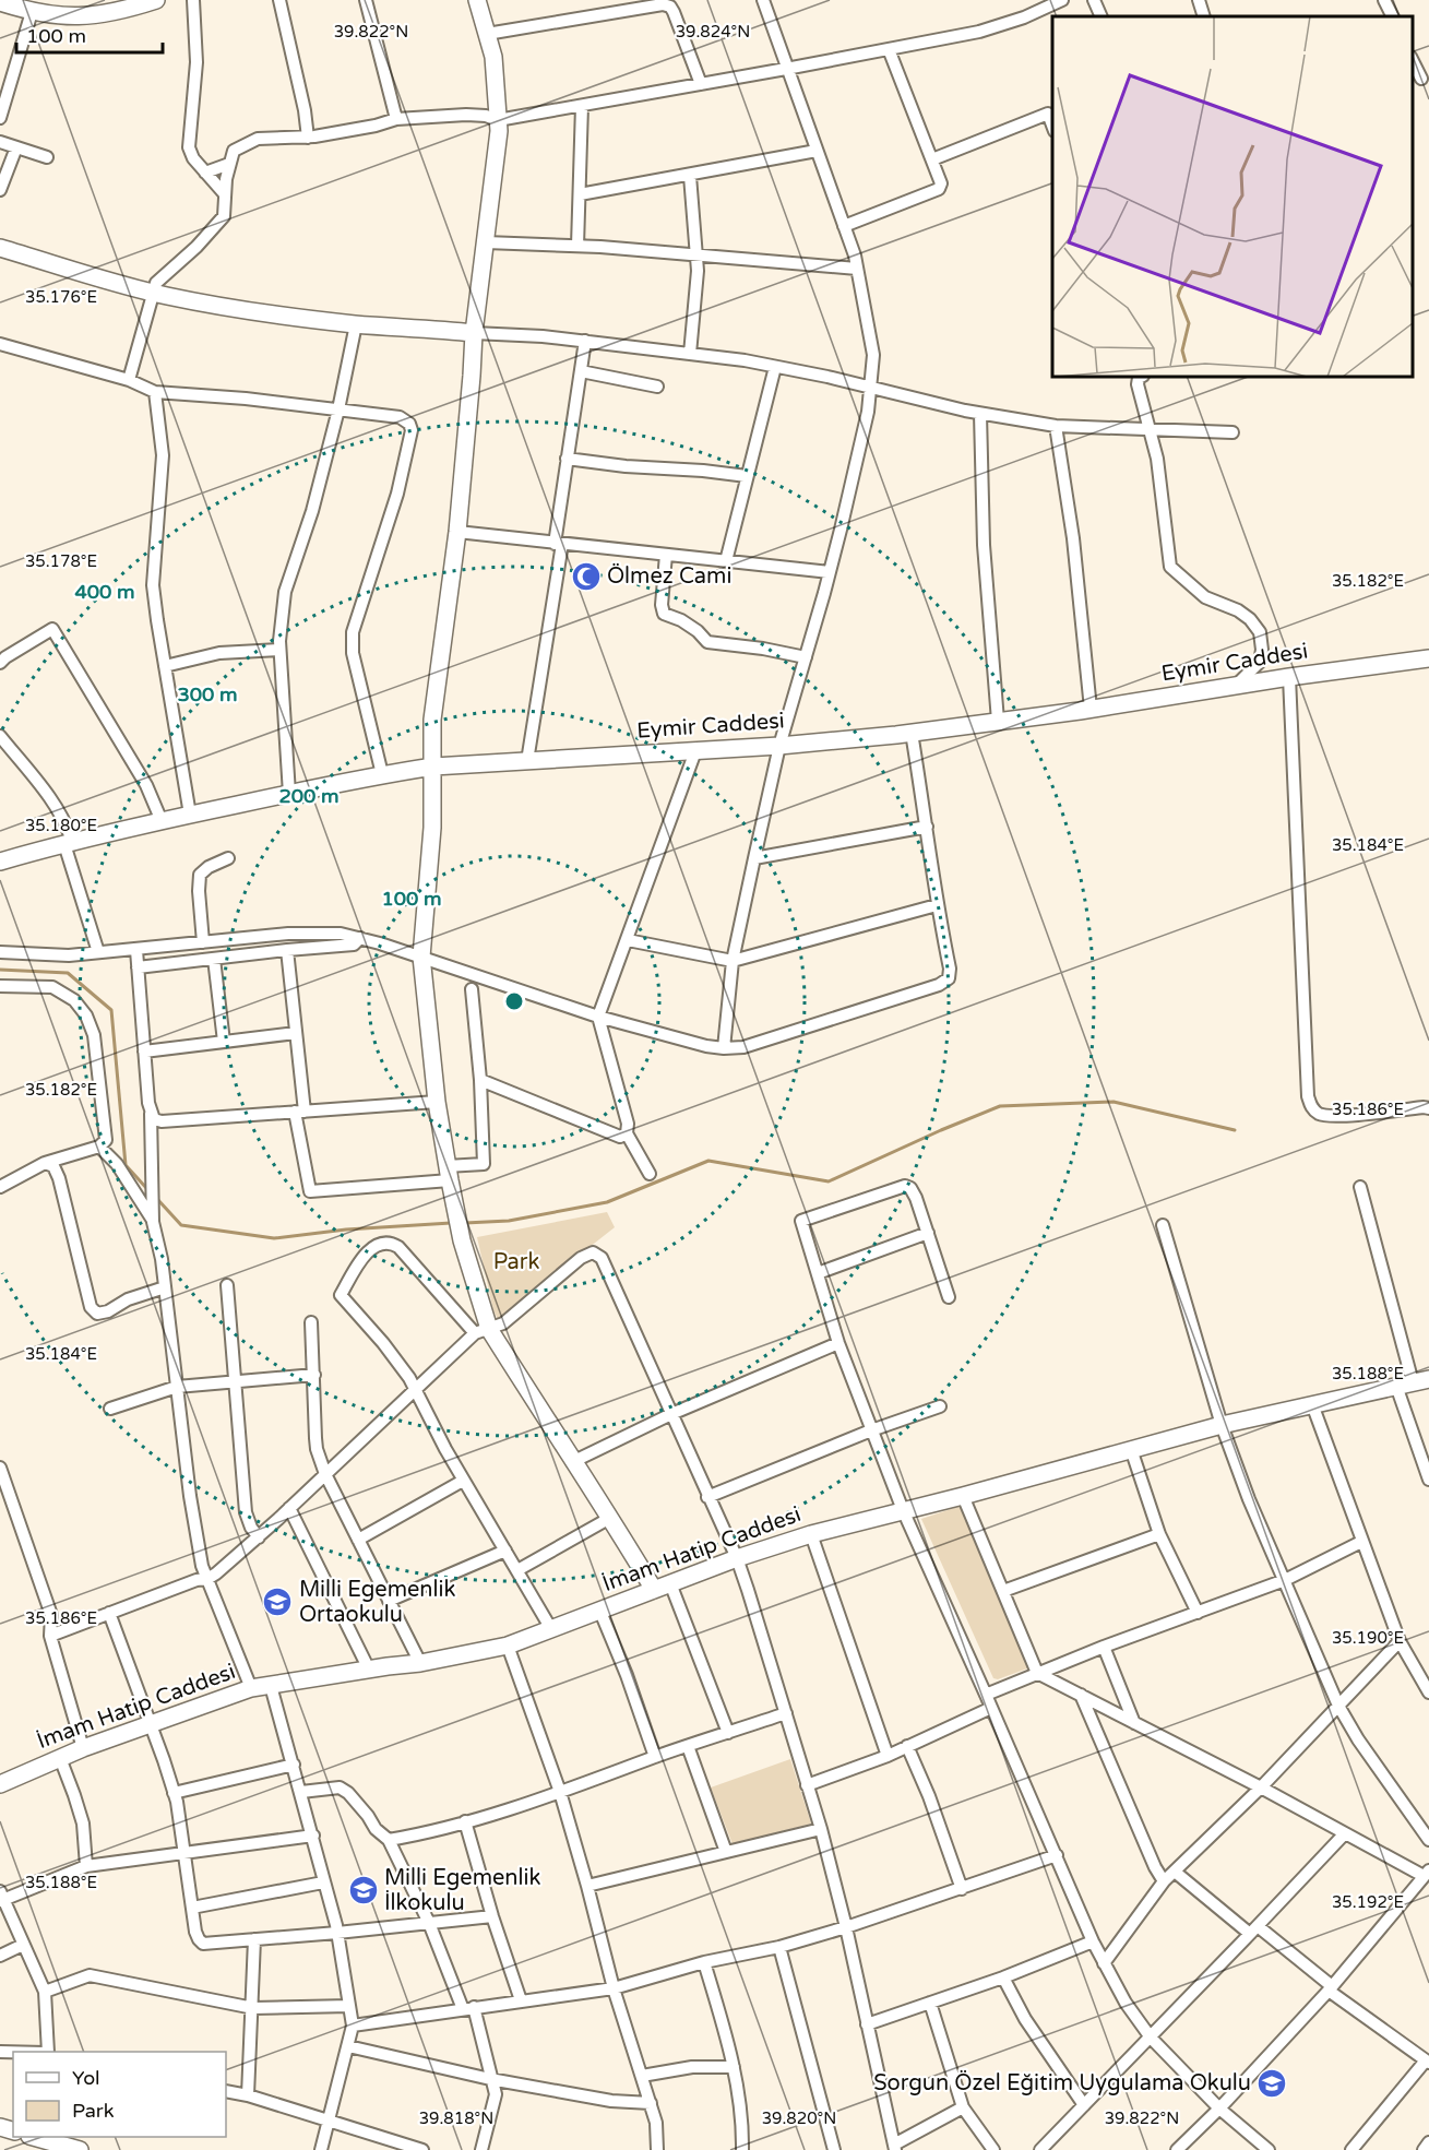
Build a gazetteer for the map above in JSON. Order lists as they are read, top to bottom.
{
  "streets": {
    "street": ["Eymir Caddesi", "İmam Hatip Caddesi"]
  },
  "parks": ["Park"],
  "places": {
    "mosque": ["Ölmez Cami"],
    "school or university": ["Milli Egemenlik Ortaokulu", "Milli Egemenlik İlkokulu", "Sorgun Özel Eğitim Uygulama Okulu"]
  },
  "legend": ["Yol", "Park"],
  "scale_bar": "100 m",
  "coordinates": [
    "39.822°N",
    "39.824°N",
    "35.176°E",
    "35.178°E",
    "35.182°E",
    "35.180°E",
    "35.184°E",
    "35.186°E",
    "35.188°E",
    "35.190°E",
    "35.192°E",
    "39.818°N",
    "39.820°N"
  ],
  "rings": [
    "400 m",
    "300 m",
    "200 m",
    "100 m"
  ]
}
